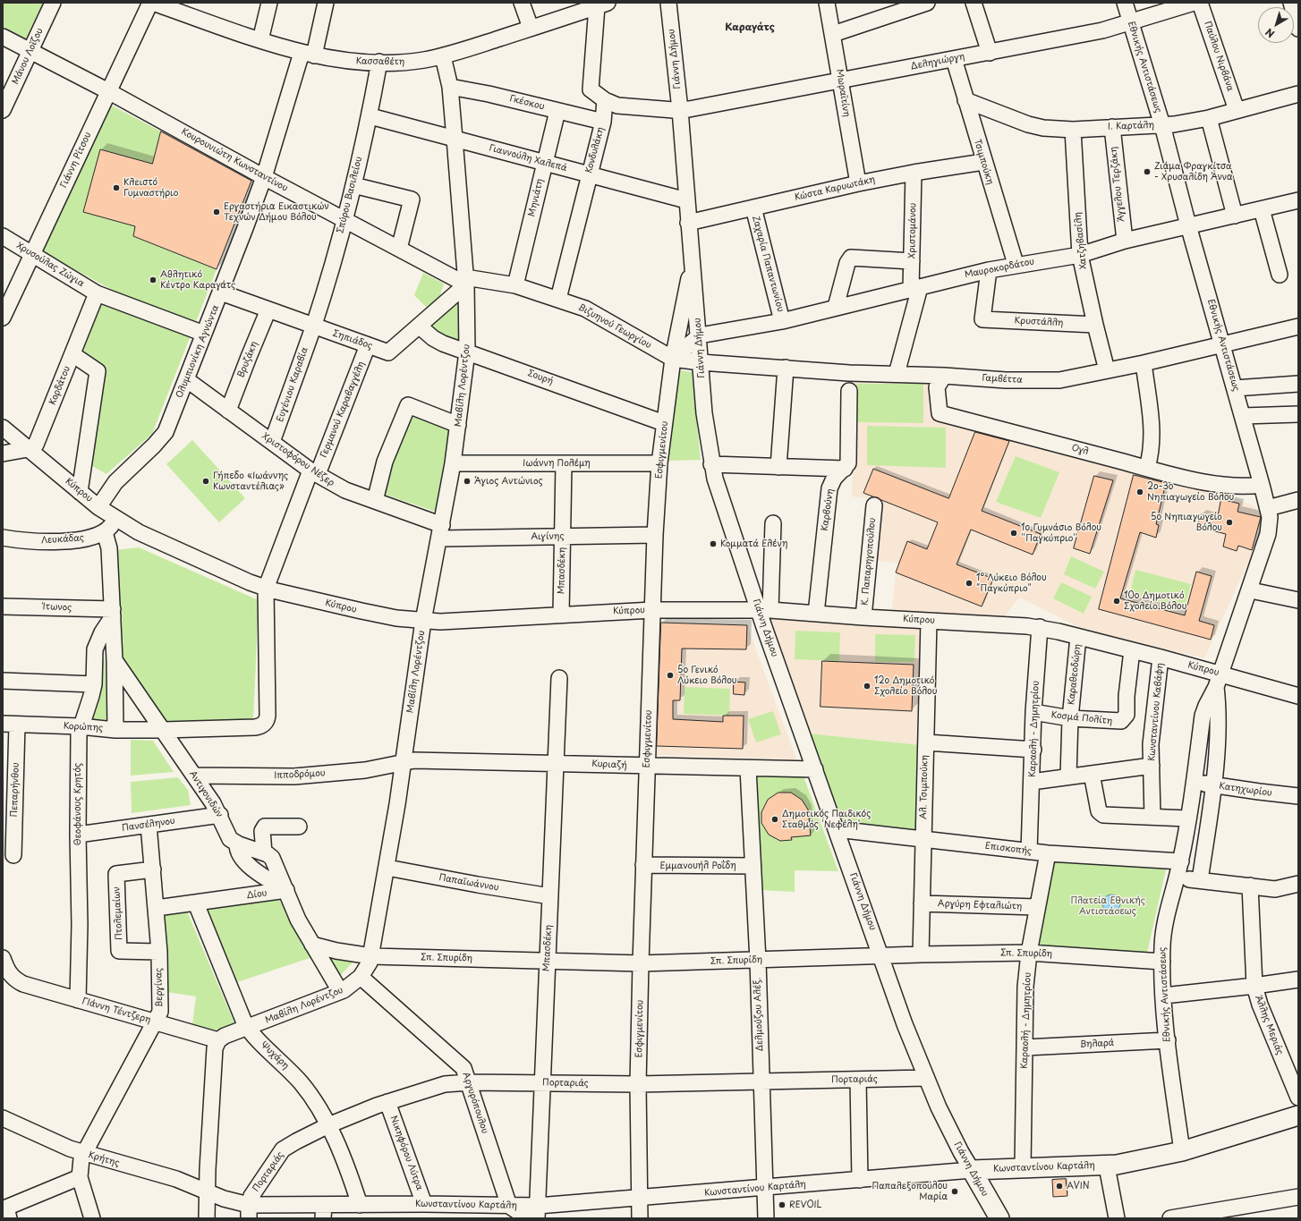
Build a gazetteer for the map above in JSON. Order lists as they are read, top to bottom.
{
  "streets": {
    "main road": ["Γιάννη Δήμου", "Κωνσταντίνου Καρτάλη"],
    "street": [
      "Μάνου Λοϊζου",
      "Παύλου Νιρβάνα",
      "Κασσαβέτη",
      "Δεληγιώργη",
      "Εθνικής Αντιστάσεως",
      "Μωραϊτίνη",
      "Γκέσκου",
      "Ι. Καρτάλη",
      "Κονδυλάκη",
      "Γιαννούλη Χαλεπά",
      "Γιάννη Ρίτσου",
      "Κουρουνιώτη Κωνσταντίνου",
      "Τσιμπούκη",
      "Άγγελου Τερζάκη",
      "Κώστα Καρυωτάκη",
      "Σπύρου Βασιλείου",
      "Μηνιάτη",
      "Χριστομάνου",
      "Χατζηβασίλη",
      "Ζαχαρία Παπαντωνίου",
      "Χρυσούλας Ζώγια",
      "Μαυροκορδάτου",
      "Κρυστάλλη",
      "Βιζυηνού Γεωργίου",
      "Σηπιάδος",
      "Ολυμπιονίκη Αγνώντα",
      "Βρυζάκη",
      "Σουρή",
      "Γαμβέττα",
      "Ευγένιου Καραβία",
      "Κορδάτου",
      "Μαβίλη Λορέντζου",
      "Γερμανού Καραβαγγέλη",
      "Εσφιγμενίτου",
      "Ογλ",
      "Χριστοφόρου Νέζερ",
      "Ιωάννη Πολέμη",
      "Κύπρου",
      "Καρβούνη",
      "Αιγίνης",
      "Λευκάδας",
      "Κ. Παπαρηγοπούλου",
      "Μπασδέκη",
      "Ίτωνος",
      "Καραθεοδώρη",
      "Κωνσταντίνου Καβάφη",
      "Κοσμά Πολίτη",
      "Κορώπης",
      "Καραολή - Δημητρίου",
      "Κυριαζή",
      "Ιπποδρόμου",
      "Αλ. Τσιμπούκη",
      "Πεπαρήνθου",
      "Κατηχωρίου",
      "Αντιγονιδών",
      "Θεοφάνους Κρητός",
      "Πανσέληνου",
      "Επισκοπής",
      "Εμμανουήλ Ροΐδη",
      "Παπαϊωάννου",
      "Δίου",
      "Αργύρη Εφταλιώτη",
      "Πτολεμαίων",
      "Σπ. Σπυρίδη",
      "Βεργίνας",
      "ΓΙάννη Τέντζερη",
      "Δελμούζου Αλέξ.",
      "Άλλης Μεριάς",
      "Βηλαρά",
      "Ψυχάρη",
      "Πορταριάς",
      "Αργυρόπουλου",
      "Νικηφόρου Λύτρα",
      "Κρήτης"
    ]
  },
  "crossings": [
    ["Μάνου Λοϊζου", "Κουρουνιώτη Κωνσταντίνου"],
    ["Παύλου Νιρβάνα", "Ι. Καρτάλη"],
    ["Γιάννη Δήμου", "Δεληγιώργη"],
    ["Γιάννη Δήμου", "Γιαννούλη Χαλεπά"],
    ["Γιάννη Δήμου", "Κώστα Καρυωτάκη"],
    ["Γιάννη Δήμου", "Μαυροκορδάτου"],
    ["Γιάννη Δήμου", "Βιζυηνού Γεωργίου"],
    ["Γιάννη Δήμου", "Γαμβέττα"],
    ["Γιάννη Δήμου", "Εσφιγμενίτου"],
    ["Γιάννη Δήμου", "Κύπρου"],
    ["Γιάννη Δήμου", "Κυριαζή"],
    ["Γιάννη Δήμου", "Επισκοπής"],
    ["Γιάννη Δήμου", "Σπ. Σπυρίδη"],
    ["Γιάννη Δήμου", "Πορταριάς"],
    ["Γιάννη Δήμου", "Κωνσταντίνου Καρτάλη"],
    ["Κασσαβέτη", "Σπύρου Βασιλείου"],
    ["Κασσαβέτη", "Ολυμπιονίκη Αγνώντα"],
    ["Κασσαβέτη", "Μαβίλη Λορέντζου"],
    ["Δεληγιώργη", "Εθνικής Αντιστάσεως"],
    ["Δεληγιώργη", "Μωραϊτίνη"],
    ["Δεληγιώργη", "Τσιμπούκη"],
    ["Εθνικής Αντιστάσεως", "Ι. Καρτάλη"],
    ["Εθνικής Αντιστάσεως", "Μαυροκορδάτου"],
    ["Εθνικής Αντιστάσεως", "Γαμβέττα"],
    ["Εθνικής Αντιστάσεως", "Ογλ"],
    ["Εθνικής Αντιστάσεως", "Κύπρου"],
    ["Εθνικής Αντιστάσεως", "Κατηχωρίου"],
    ["Εθνικής Αντιστάσεως", "Επισκοπής"],
    ["Εθνικής Αντιστάσεως", "Σπ. Σπυρίδη"],
    ["Εθνικής Αντιστάσεως", "Βηλαρά"],
    ["Εθνικής Αντιστάσεως", "Κωνσταντίνου Καρτάλη"],
    ["Μωραϊτίνη", "Κώστα Καρυωτάκη"],
    ["Γκέσκου", "Κονδυλάκη"],
    ["Γκέσκου", "Μηνιάτη"],
    ["Γκέσκου", "Μαβίλη Λορέντζου"],
    ["Ι. Καρτάλη", "Τσιμπούκη"],
    ["Ι. Καρτάλη", "Άγγελου Τερζάκη"],
    ["Ι. Καρτάλη", "Χατζηβασίλη"],
    ["Κονδυλάκη", "Γιαννούλη Χαλεπά"],
    ["Κονδυλάκη", "Βιζυηνού Γεωργίου"],
    ["Γιαννούλη Χαλεπά", "Σπύρου Βασιλείου"],
    ["Γιαννούλη Χαλεπά", "Μηνιάτη"],
    ["Γιαννούλη Χαλεπά", "Μαβίλη Λορέντζου"],
    ["Γιάννη Ρίτσου", "Κουρουνιώτη Κωνσταντίνου"],
    ["Γιάννη Ρίτσου", "Χρυσούλας Ζώγια"],
    ["Κουρουνιώτη Κωνσταντίνου", "Σπύρου Βασιλείου"],
    ["Κουρουνιώτη Κωνσταντίνου", "Βιζυηνού Γεωργίου"],
    ["Κουρουνιώτη Κωνσταντίνου", "Σηπιάδος"],
    ["Κουρουνιώτη Κωνσταντίνου", "Ολυμπιονίκη Αγνώντα"],
    ["Κουρουνιώτη Κωνσταντίνου", "Μαβίλη Λορέντζου"],
    ["Τσιμπούκη", "Κώστα Καρυωτάκη"],
    ["Τσιμπούκη", "Μαυροκορδάτου"],
    ["Άγγελου Τερζάκη", "Μαυροκορδάτου"],
    ["Κώστα Καρυωτάκη", "Χριστομάνου"],
    ["Κώστα Καρυωτάκη", "Ζαχαρία Παπαντωνίου"],
    ["Σπύρου Βασιλείου", "Σηπιάδος"],
    ["Σπύρου Βασιλείου", "Ευγένιου Καραβία"],
    ["Μηνιάτη", "Βιζυηνού Γεωργίου"],
    ["Χριστομάνου", "Μαυροκορδάτου"],
    ["Χριστομάνου", "Γαμβέττα"],
    ["Χατζηβασίλη", "Μαυροκορδάτου"],
    ["Χατζηβασίλη", "Κρυστάλλη"],
    ["Χατζηβασίλη", "Γαμβέττα"],
    ["Ζαχαρία Παπαντωνίου", "Μαυροκορδάτου"],
    ["Χρυσούλας Ζώγια", "Ολυμπιονίκη Αγνώντα"],
    ["Χρυσούλας Ζώγια", "Κορδάτου"],
    ["Μαυροκορδάτου", "Κρυστάλλη"],
    ["Βιζυηνού Γεωργίου", "Σηπιάδος"],
    ["Βιζυηνού Γεωργίου", "Γαμβέττα"],
    ["Βιζυηνού Γεωργίου", "Μαβίλη Λορέντζου"],
    ["Βιζυηνού Γεωργίου", "Εσφιγμενίτου"],
    ["Σηπιάδος", "Ολυμπιονίκη Αγνώντα"],
    ["Σηπιάδος", "Βρυζάκη"],
    ["Σηπιάδος", "Σουρή"],
    ["Σηπιάδος", "Ευγένιου Καραβία"],
    ["Σηπιάδος", "Μαβίλη Λορέντζου"],
    ["Σηπιάδος", "Γερμανού Καραβαγγέλη"],
    ["Ολυμπιονίκη Αγνώντα", "Χριστοφόρου Νέζερ"],
    ["Ολυμπιονίκη Αγνώντα", "Κύπρου"],
    ["Βρυζάκη", "Χριστοφόρου Νέζερ"],
    ["Σουρή", "Μαβίλη Λορέντζου"],
    ["Σουρή", "Εσφιγμενίτου"],
    ["Γαμβέττα", "Ογλ"],
    ["Ευγένιου Καραβία", "Χριστοφόρου Νέζερ"],
    ["Κορδάτου", "Κύπρου"],
    ["Μαβίλη Λορέντζου", "Χριστοφόρου Νέζερ"],
    ["Μαβίλη Λορέντζου", "Ιωάννη Πολέμη"],
    ["Μαβίλη Λορέντζου", "Κύπρου"],
    ["Μαβίλη Λορέντζου", "Αιγίνης"],
    ["Μαβίλη Λορέντζου", "Κυριαζή"],
    ["Μαβίλη Λορέντζου", "Ιπποδρόμου"],
    ["Μαβίλη Λορέντζου", "Παπαϊωάννου"],
    ["Μαβίλη Λορέντζου", "Σπ. Σπυρίδη"],
    ["Μαβίλη Λορέντζου", "ΓΙάννη Τέντζερη"],
    ["Μαβίλη Λορέντζου", "Ψυχάρη"],
    ["Μαβίλη Λορέντζου", "Αργυρόπουλου"],
    ["Γερμανού Καραβαγγέλη", "Χριστοφόρου Νέζερ"],
    ["Γερμανού Καραβαγγέλη", "Κύπρου"],
    ["Γερμανού Καραβαγγέλη", "Κορώπης"],
    ["Εσφιγμενίτου", "Ιωάννη Πολέμη"],
    ["Εσφιγμενίτου", "Κύπρου"],
    ["Εσφιγμενίτου", "Αιγίνης"],
    ["Εσφιγμενίτου", "Κυριαζή"],
    ["Εσφιγμενίτου", "Εμμανουήλ Ροΐδη"],
    ["Εσφιγμενίτου", "Σπ. Σπυρίδη"],
    ["Εσφιγμενίτου", "Πορταριάς"],
    ["Εσφιγμενίτου", "Κωνσταντίνου Καρτάλη"],
    ["Χριστοφόρου Νέζερ", "Αιγίνης"],
    ["Ιωάννη Πολέμη", "Μπασδέκη"],
    ["Κύπρου", "Καρβούνη"],
    ["Κύπρου", "Κ. Παπαρηγοπούλου"],
    ["Κύπρου", "Μπασδέκη"],
    ["Κύπρου", "Καραθεοδώρη"],
    ["Κύπρου", "Κωνσταντίνου Καβάφη"],
    ["Κύπρου", "Κοσμά Πολίτη"],
    ["Κύπρου", "Κορώπης"],
    ["Κύπρου", "Καραολή - Δημητρίου"],
    ["Κύπρου", "Αλ. Τσιμπούκη"],
    ["Αιγίνης", "Μπασδέκη"],
    ["Μπασδέκη", "Κυριαζή"],
    ["Μπασδέκη", "Παπαϊωάννου"],
    ["Μπασδέκη", "Σπ. Σπυρίδη"],
    ["Μπασδέκη", "Πορταριάς"],
    ["Μπασδέκη", "Κωνσταντίνου Καρτάλη"],
    ["Ίτωνος", "Θεοφάνους Κρητός"],
    ["Καραθεοδώρη", "Κωνσταντίνου Καβάφη"],
    ["Καραθεοδώρη", "Κοσμά Πολίτη"],
    ["Κωνσταντίνου Καβάφη", "Καραολή - Δημητρίου"],
    ["Κοσμά Πολίτη", "Καραολή - Δημητρίου"],
    ["Κορώπης", "Πεπαρήνθου"],
    ["Κορώπης", "Αντιγονιδών"],
    ["Κορώπης", "Θεοφάνους Κρητός"],
    ["Καραολή - Δημητρίου", "Επισκοπής"],
    ["Καραολή - Δημητρίου", "Αργύρη Εφταλιώτη"],
    ["Καραολή - Δημητρίου", "Σπ. Σπυρίδη"],
    ["Καραολή - Δημητρίου", "Βηλαρά"],
    ["Καραολή - Δημητρίου", "Κωνσταντίνου Καρτάλη"],
    ["Κυριαζή", "Ιπποδρόμου"],
    ["Κυριαζή", "Δελμούζου Αλέξ."],
    ["Ιπποδρόμου", "Αντιγονιδών"],
    ["Αλ. Τσιμπούκη", "Επισκοπής"],
    ["Αλ. Τσιμπούκη", "Αργύρη Εφταλιώτη"],
    ["Αλ. Τσιμπούκη", "Σπ. Σπυρίδη"],
    ["Αντιγονιδών", "Πανσέληνου"],
    ["Αντιγονιδών", "Δίου"],
    ["Θεοφάνους Κρητός", "Πανσέληνου"],
    ["Θεοφάνους Κρητός", "ΓΙάννη Τέντζερη"],
    ["Πανσέληνου", "Βεργίνας"],
    ["Εμμανουήλ Ροΐδη", "Δελμούζου Αλέξ."],
    ["Δίου", "Βεργίνας"],
    ["Δίου", "Ψυχάρη"],
    ["Πτολεμαίων", "Βεργίνας"],
    ["Σπ. Σπυρίδη", "Δελμούζου Αλέξ."],
    ["Βεργίνας", "ΓΙάννη Τέντζερη"],
    ["Βεργίνας", "Κρήτης"],
    ["Δελμούζου Αλέξ.", "Πορταριάς"],
    ["Δελμούζου Αλέξ.", "Κωνσταντίνου Καρτάλη"],
    ["Ψυχάρη", "Πορταριάς"],
    ["Ψυχάρη", "Κωνσταντίνου Καρτάλη"],
    ["Πορταριάς", "Αργυρόπουλου"],
    ["Πορταριάς", "Νικηφόρου Λύτρα"],
    ["Πορταριάς", "Κωνσταντίνου Καρτάλη"],
    ["Αργυρόπουλου", "Κωνσταντίνου Καρτάλη"],
    ["Νικηφόρου Λύτρα", "Κωνσταντίνου Καρτάλη"],
    ["Κρήτης", "Κωνσταντίνου Καρτάλη"]
  ],
  "districts": ["Καραγάτς"],
  "parks": ["Πλατεία Εθνικής Αντιστάσεως"],
  "places": [
    "Ζιάμα Φραγκίτσα - Χρυσαλίδη Άννα",
    "Κλειστό Γυμναστήριο",
    "Εργαστήρια Εικαστικών Τεχνών Δήμου Βόλου",
    "Αθλητικό Κέντρο Καραγάτς",
    "Γήπεδο «Ιωάννης Κωνσταντέλιας»",
    "Άγιος Αντώνιος",
    "2ο-3ο Νηπιαγωγείο Βόλου",
    "5ο Νηπιαγωγείο Βόλου",
    "1ο Γυμνάσιο Βόλου ''Παγκύπριο''",
    "Κομματά Ελένη",
    "1° Λύκειο Βόλου \"Παγκύπριο\"",
    "10ο Δημοτικό Σχολείο Βόλου",
    "5ο Γενικό Λύκειο Βόλου",
    "12ο Δημοτικό Σχολείο Βόλου",
    "Δημοτικός Παιδικός Σταθμός 'Νεφέλη'",
    "AVIN",
    "Παπαλεξοπούλου Μαρία",
    "REVOIL"
  ],
  "north": "bottom left"
}
